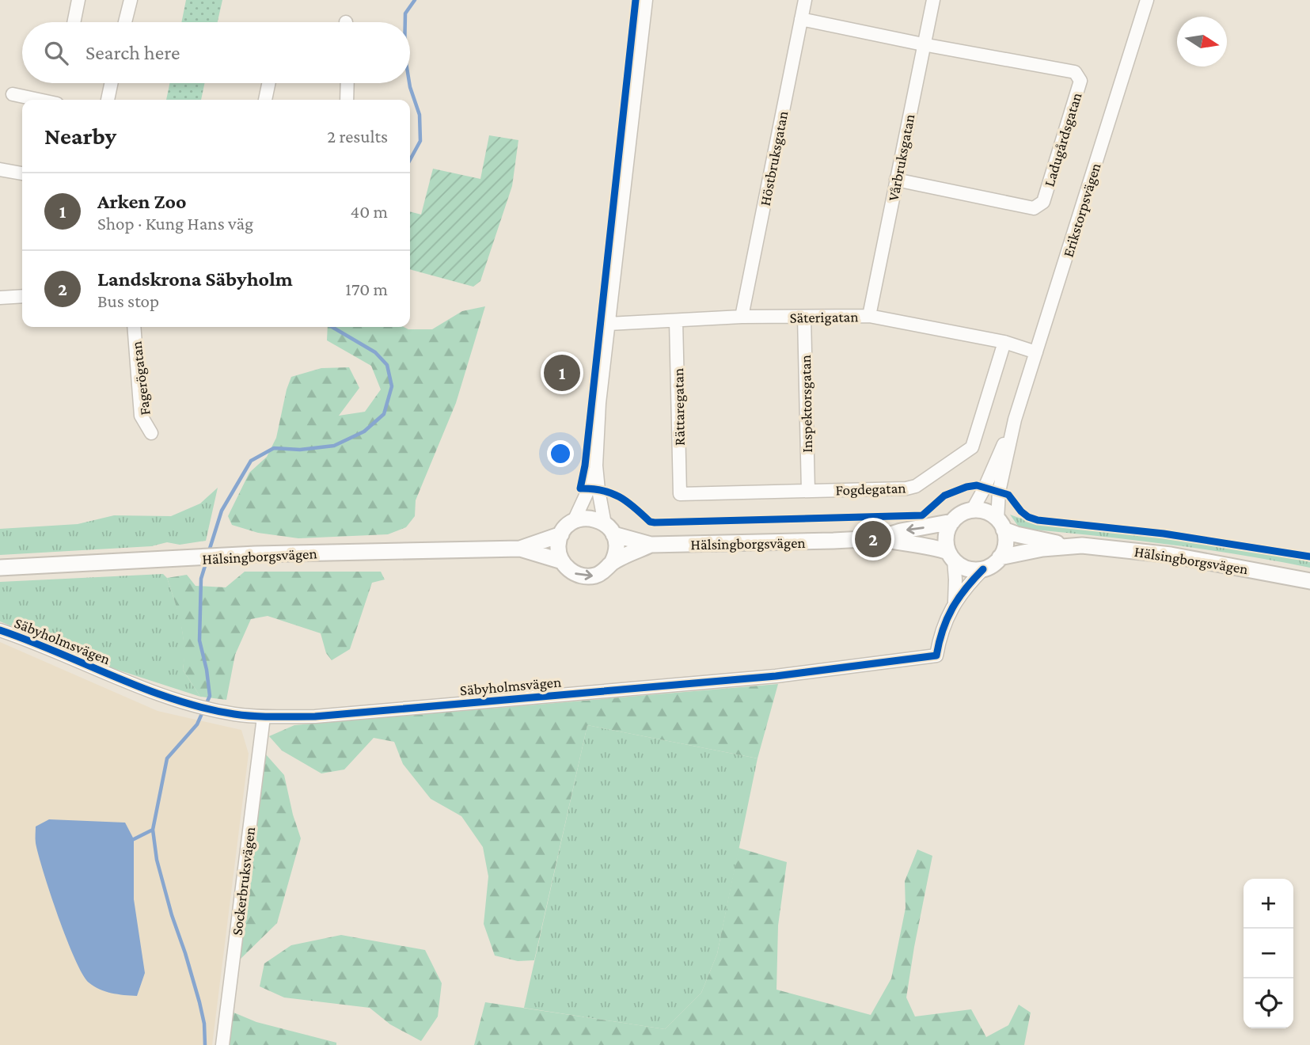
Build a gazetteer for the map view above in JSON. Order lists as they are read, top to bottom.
{
  "streets": {
    "main road": ["Hälsingborgsvägen"],
    "street": [
      "Ladugårdsgatan",
      "Vårbruksgatan",
      "Höstbruksgatan",
      "Erikstorpsvägen",
      "Säterigatan",
      "Fagerögatan",
      "Inspektorsgatan",
      "Rättaregatan",
      "Fogdegatan",
      "Säbyholmsvägen",
      "Sockerbruksvägen"
    ]
  },
  "crossings": [
    ["Ladugårdsgatan", "Vårbruksgatan"],
    ["Ladugårdsgatan", "Höstbruksgatan"],
    ["Vårbruksgatan", "Säterigatan"],
    ["Höstbruksgatan", "Säterigatan"],
    ["Erikstorpsvägen", "Säterigatan"],
    ["Erikstorpsvägen", "Hälsingborgsvägen"],
    ["Erikstorpsvägen", "Säbyholmsvägen"],
    ["Säterigatan", "Inspektorsgatan"],
    ["Säterigatan", "Rättaregatan"],
    ["Säterigatan", "Fogdegatan"],
    ["Inspektorsgatan", "Fogdegatan"],
    ["Rättaregatan", "Fogdegatan"],
    ["Hälsingborgsvägen", "Säbyholmsvägen"],
    ["Säbyholmsvägen", "Sockerbruksvägen"]
  ],
  "north": "right",
  "page": {
    "search": "Search here",
    "heading": ["Nearby", "2 results"],
    "list": [
      {
        "mark": "1",
        "name": "Arken Zoo",
        "note": "Shop · Kung Hans väg",
        "value": "40 m"
      },
      {
        "mark": "2",
        "name": "Landskrona Säbyholm",
        "note": "Bus stop",
        "value": "170 m"
      }
    ],
    "pins": ["1", "2"],
    "map_buttons": ["+", "−"]
  }
}
